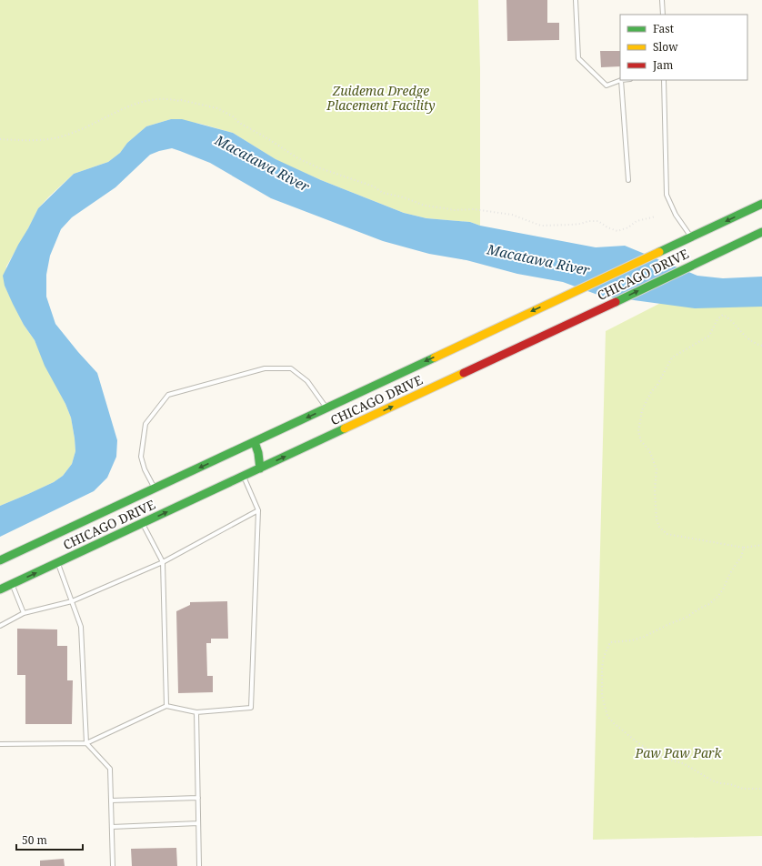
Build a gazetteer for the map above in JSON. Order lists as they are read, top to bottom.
{
  "streets": {
    "main road": ["CHICAGO DRIVE"]
  },
  "water": ["Macatawa River"],
  "parks": ["Zuidema Dredge Placement Facility", "Paw Paw Park"],
  "legend": ["Fast", "Slow", "Jam"],
  "scale_bar": "50 m"
}
